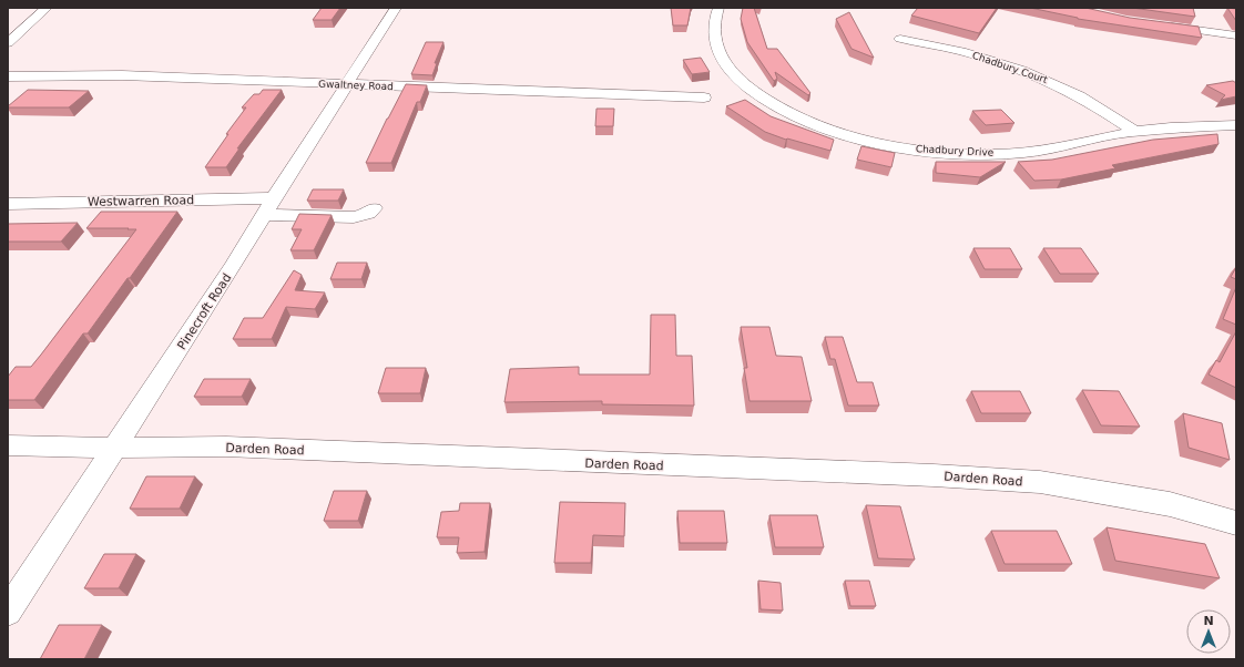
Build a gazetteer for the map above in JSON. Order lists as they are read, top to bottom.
{
  "streets": {
    "street": [
      "Chadbury Court",
      "Gwaltney Road",
      "Chadbury Drive",
      "Westwarren Road",
      "Pinecroft Road",
      "Darden Road"
    ]
  },
  "crossings": [
    ["Chadbury Court", "Chadbury Drive"],
    ["Gwaltney Road", "Pinecroft Road"],
    ["Westwarren Road", "Pinecroft Road"],
    ["Pinecroft Road", "Darden Road"]
  ],
  "north": "top"
}
